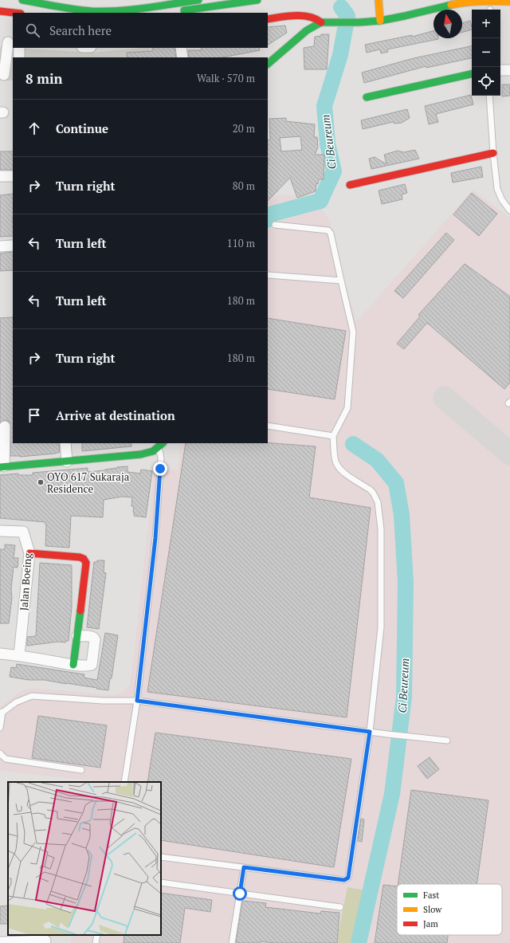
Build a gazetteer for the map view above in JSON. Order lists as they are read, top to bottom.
{
  "streets": {
    "street": ["Jalan Boeing"]
  },
  "water": ["Ci Beureum"],
  "places": ["OYO 617 Sukaraja Residence"],
  "legend": ["Fast", "Slow", "Jam"],
  "north": "top",
  "page": {
    "map_buttons": ["+", "−"],
    "search": "Search here",
    "heading": ["8 min", "Walk · 570 m"],
    "list": [
      ["Continue", "20 m"],
      ["Turn right", "80 m"],
      ["Turn left", "110 m"],
      ["Turn left", "180 m"],
      ["Turn right", "180 m"],
      "Arrive at destination"
    ]
  }
}
